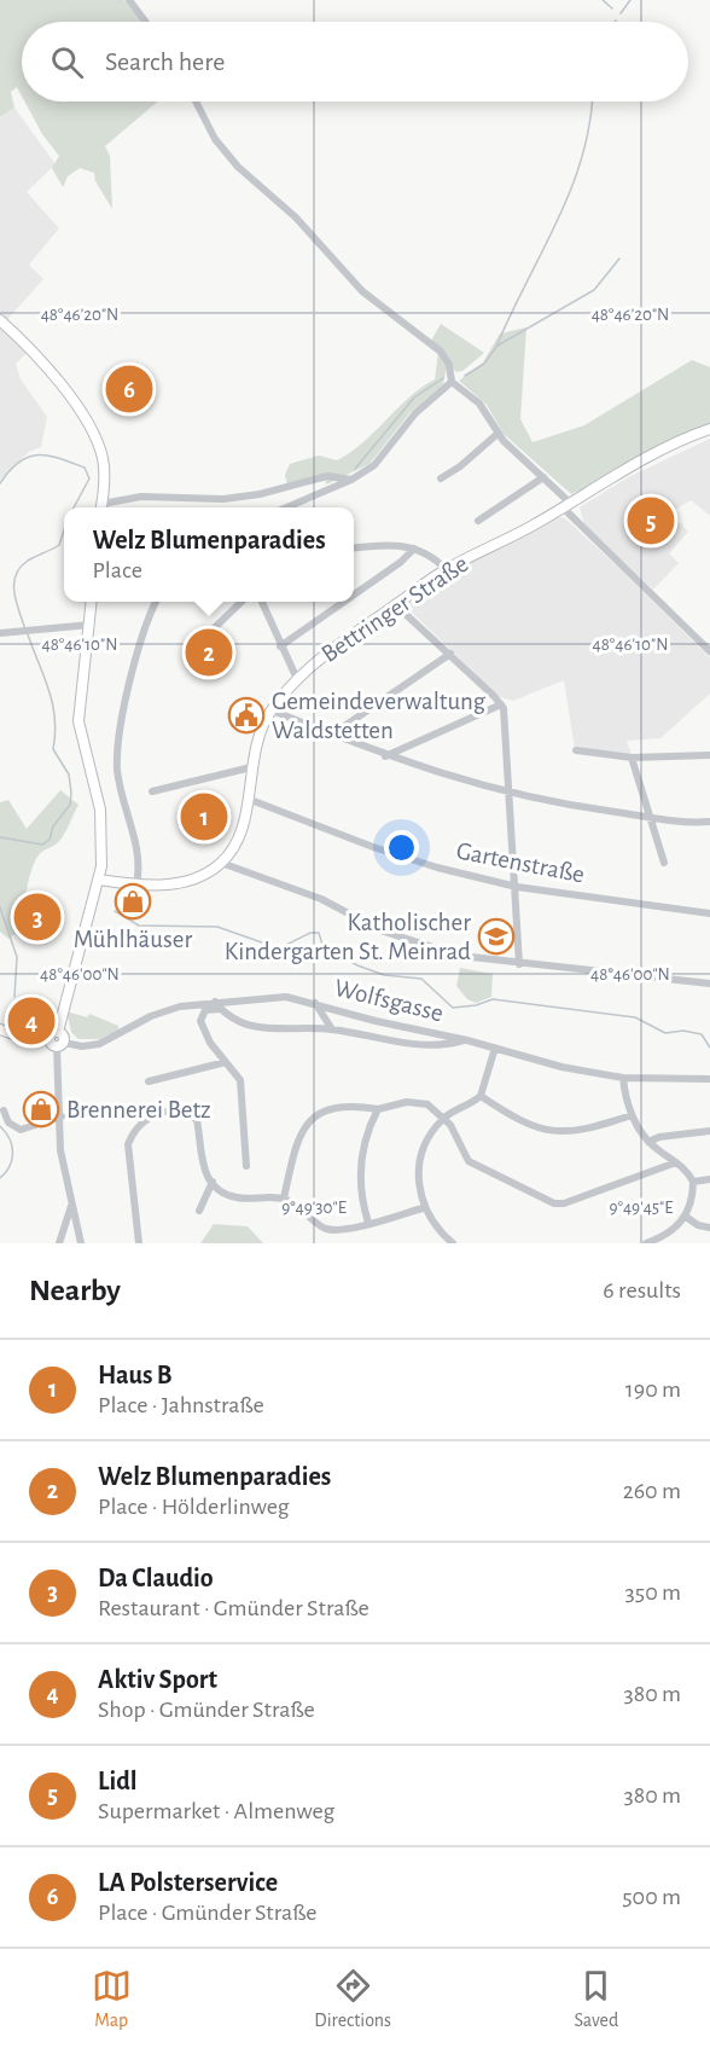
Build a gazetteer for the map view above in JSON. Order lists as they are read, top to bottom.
{
  "streets": {
    "street": ["Bettringer Straße", "Gartenstraße", "Wolfsgasse"]
  },
  "crossings": [
    ["Bettringer Straße", "Gartenstraße"]
  ],
  "places": {
    "public building": ["Gemeindeverwaltung Waldstetten"],
    "shop": ["Mühlhäuser", "Brennerei Betz"],
    "school or university": ["Katholischer Kindergarten St. Meinrad"]
  },
  "page": {
    "search": "Search here",
    "pins": [
      "6",
      "5",
      "2",
      "1",
      "3",
      "4"
    ],
    "popup": ["Welz Blumenparadies", "Place"],
    "heading": ["Nearby", "6 results"],
    "list": [
      {
        "mark": "1",
        "name": "Haus B",
        "note": "Place · Jahnstraße",
        "value": "190 m"
      },
      {
        "mark": "2",
        "name": "Welz Blumenparadies",
        "note": "Place · Hölderlinweg",
        "value": "260 m"
      },
      {
        "mark": "3",
        "name": "Da Claudio",
        "note": "Restaurant · Gmünder Straße",
        "value": "350 m"
      },
      {
        "mark": "4",
        "name": "Aktiv Sport",
        "note": "Shop · Gmünder Straße",
        "value": "380 m"
      },
      {
        "mark": "5",
        "name": "Lidl",
        "note": "Supermarket · Almenweg",
        "value": "380 m"
      },
      {
        "mark": "6",
        "name": "LA Polsterservice",
        "note": "Place · Gmünder Straße",
        "value": "500 m"
      }
    ],
    "nav": ["Map", "Directions", "Saved"]
  },
  "coordinates": [
    "48°46'20\"N",
    "48°46'10\"N",
    "48°46'00\"N",
    "9°49'30\"E",
    "9°49'45\"E"
  ]
}
